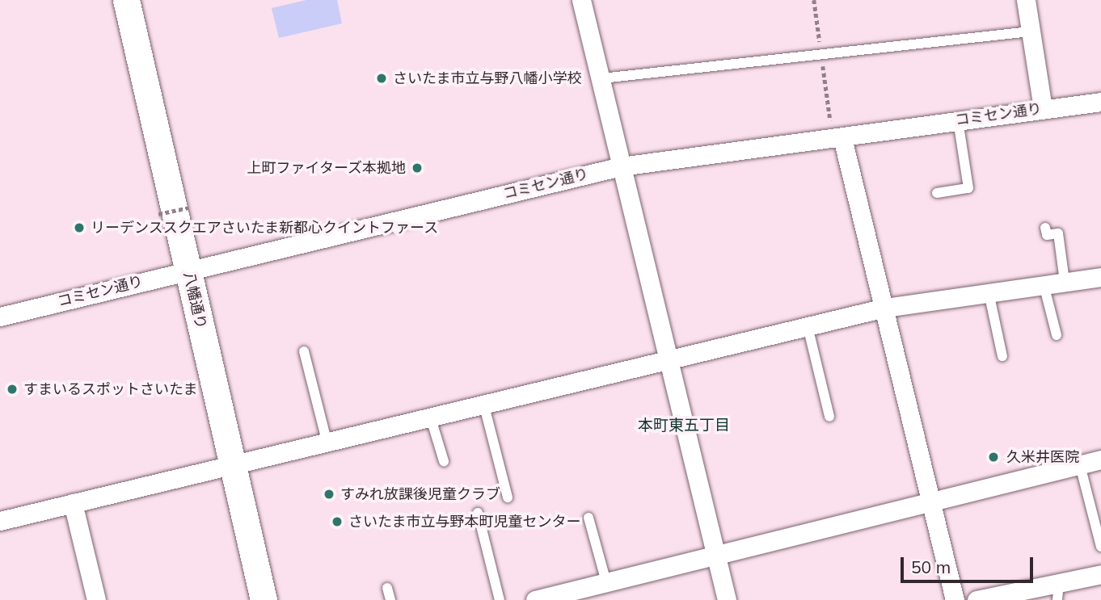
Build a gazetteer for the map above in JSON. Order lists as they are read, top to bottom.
{
  "streets": {
    "main road": ["八幡通り"],
    "street": ["コミセン通り"]
  },
  "crossings": [
    ["コミセン通り", "八幡通り"]
  ],
  "districts": ["本町東五丁目"],
  "places": [
    "さいたま市立与野八幡小学校",
    "上町ファイターズ本拠地",
    "リーデンススクエアさいたま新都心クイントファース",
    "すまいるスポットさいたま",
    "久米井医院",
    "すみれ放課後児童クラブ",
    "さいたま市立与野本町児童センター"
  ],
  "scale_bar": "50 m"
}
